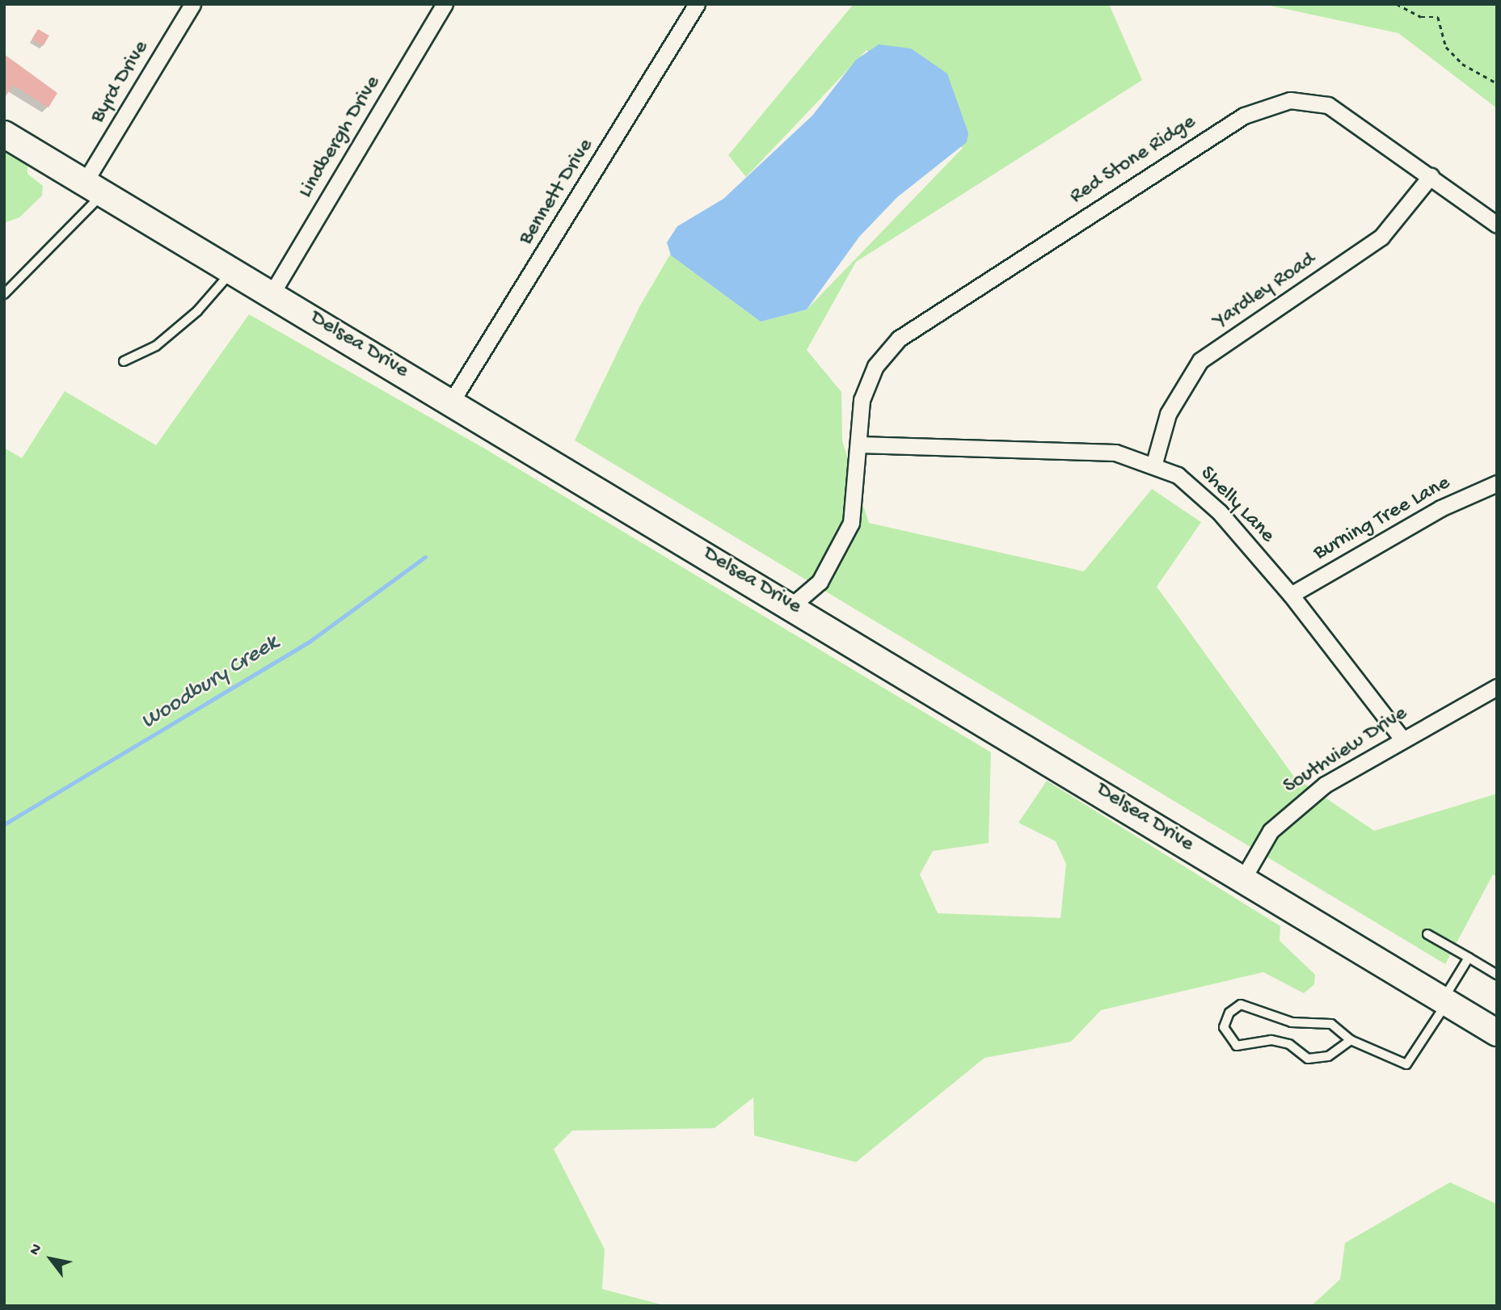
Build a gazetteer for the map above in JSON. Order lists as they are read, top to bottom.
{
  "streets": {
    "main road": ["Delsea Drive"],
    "street": [
      "Byrd Drive",
      "Lindbergh Drive",
      "Red Stone Ridge",
      "Bennett Drive",
      "Yardley Road",
      "Shelly Lane",
      "Burning Tree Lane",
      "Southview Drive"
    ]
  },
  "crossings": [
    ["Byrd Drive", "Delsea Drive"],
    ["Lindbergh Drive", "Delsea Drive"],
    ["Red Stone Ridge", "Yardley Road"],
    ["Red Stone Ridge", "Delsea Drive"],
    ["Red Stone Ridge", "Shelly Lane"],
    ["Bennett Drive", "Delsea Drive"],
    ["Yardley Road", "Shelly Lane"],
    ["Delsea Drive", "Southview Drive"],
    ["Shelly Lane", "Burning Tree Lane"],
    ["Shelly Lane", "Southview Drive"]
  ],
  "water": ["Woodbury Creek"],
  "north": "top left"
}
